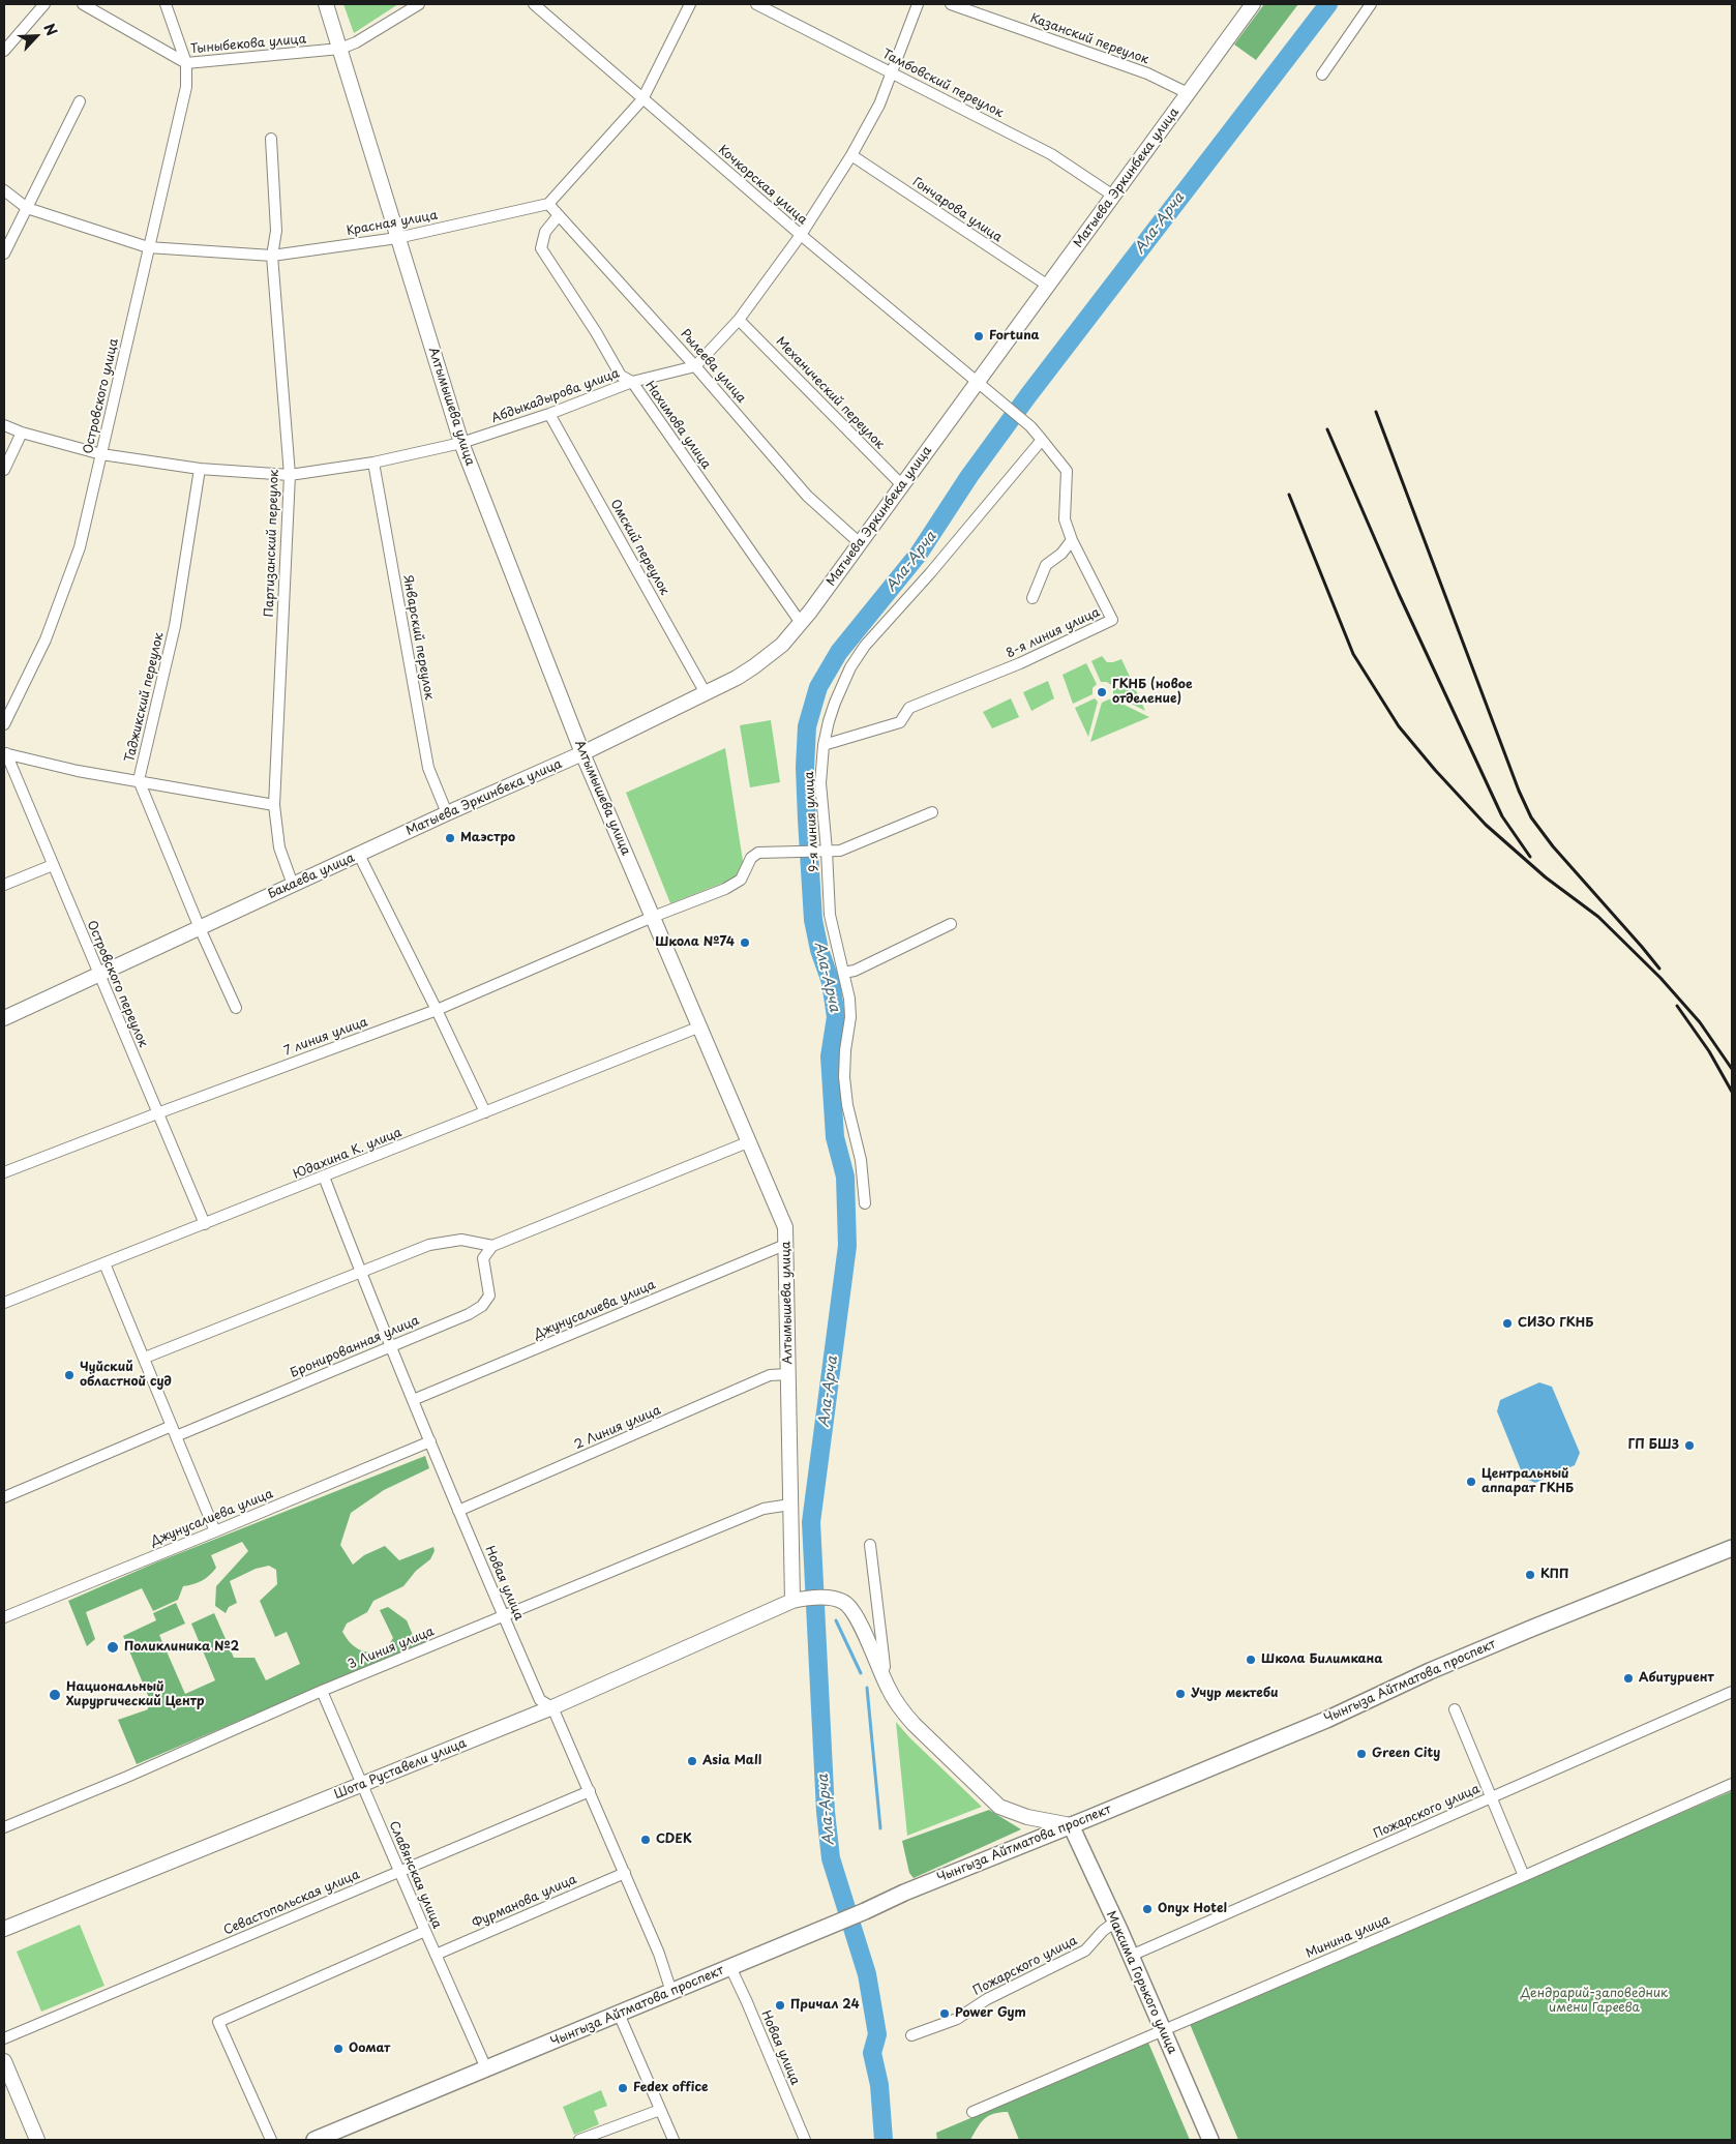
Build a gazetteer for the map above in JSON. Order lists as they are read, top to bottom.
{
  "streets": {
    "main road": [
      "Матыева Эркинбека улица",
      "Алтымышева улица",
      "Бакаева улица",
      "Чынгыза Айтматова проспект",
      "Шота Руставели улица",
      "Максима Горького улица"
    ],
    "street": [
      "Казанский переулок",
      "Тыныбекова улица",
      "Тамбовский переулок",
      "Кочкорская улица",
      "Гончарова улица",
      "Красная улица",
      "Рылеева улица",
      "Механический переулок",
      "Островского улица",
      "Абдыкадырова улица",
      "Нахимова улица",
      "Партизанский переулок",
      "Омский переулок",
      "8-я линия улица",
      "Январский переулок",
      "Таджикский переулок",
      "9-я линия улица",
      "Островского переулок",
      "7 линия улица",
      "Юдахина К. улица",
      "Джунусалиева улица",
      "Бронированная улица",
      "2 Линия улица",
      "Новая улица",
      "3 Линия улица",
      "Пожарского улица",
      "Славянская улица",
      "Фурманова улица",
      "Севастопольская улица",
      "Минина улица"
    ]
  },
  "crossings": [
    ["Казанский переулок", "Матыева Эркинбека улица"],
    ["Тыныбекова улица", "Островского улица"],
    ["Тыныбекова улица", "Алтымышева улица"],
    ["Тамбовский переулок", "Матыева Эркинбека улица"],
    ["Матыева Эркинбека улица", "Кочкорская улица"],
    ["Матыева Эркинбека улица", "Гончарова улица"],
    ["Матыева Эркинбека улица", "Рылеева улица"],
    ["Матыева Эркинбека улица", "Механический переулок"],
    ["Матыева Эркинбека улица", "Алтымышева улица"],
    ["Матыева Эркинбека улица", "Нахимова улица"],
    ["Матыева Эркинбека улица", "Омский переулок"],
    ["Матыева Эркинбека улица", "Январский переулок"],
    ["Матыева Эркинбека улица", "Бакаева улица"],
    ["Красная улица", "Рылеева улица"],
    ["Красная улица", "Островского улица"],
    ["Красная улица", "Алтымышева улица"],
    ["Красная улица", "Партизанский переулок"],
    ["Рылеева улица", "Абдыкадырова улица"],
    ["Рылеева улица", "Нахимова улица"],
    ["Островского улица", "Абдыкадырова улица"],
    ["Абдыкадырова улица", "Алтымышева улица"],
    ["Абдыкадырова улица", "Нахимова улица"],
    ["Абдыкадырова улица", "Партизанский переулок"],
    ["Абдыкадырова улица", "Омский переулок"],
    ["Абдыкадырова улица", "Январский переулок"],
    ["Абдыкадырова улица", "Таджикский переулок"],
    ["Алтымышева улица", "7 линия улица"],
    ["Алтымышева улица", "Юдахина К. улица"],
    ["Алтымышева улица", "Джунусалиева улица"],
    ["Алтымышева улица", "2 Линия улица"],
    ["Алтымышева улица", "3 Линия улица"],
    ["Алтымышева улица", "Шота Руставели улица"],
    ["Партизанский переулок", "Бакаева улица"],
    ["8-я линия улица", "9-я линия улица"],
    ["Таджикский переулок", "Бакаева улица"],
    ["9-я линия улица", "7 линия улица"],
    ["Бакаева улица", "Островского переулок"],
    ["Бакаева улица", "7 линия улица"],
    ["Бакаева улица", "Юдахина К. улица"],
    ["Островского переулок", "7 линия улица"],
    ["Островского переулок", "Юдахина К. улица"],
    ["Юдахина К. улица", "Новая улица"],
    ["Джунусалиева улица", "Новая улица"],
    ["Бронированная улица", "Новая улица"],
    ["2 Линия улица", "Новая улица"],
    ["Новая улица", "3 Линия улица"],
    ["Новая улица", "Чынгыза Айтматова проспект"],
    ["Новая улица", "Шота Руставели улица"],
    ["Новая улица", "Фурманова улица"],
    ["Новая улица", "Севастопольская улица"],
    ["3 Линия улица", "Славянская улица"],
    ["Чынгыза Айтматова проспект", "Славянская улица"],
    ["Чынгыза Айтматова проспект", "Максима Горького улица"],
    ["Шота Руставели улица", "Славянская улица"],
    ["Пожарского улица", "Максима Горького улица"],
    ["Славянская улица", "Фурманова улица"],
    ["Славянская улица", "Севастопольская улица"],
    ["Минина улица", "Максима Горького улица"]
  ],
  "water": ["Ала-Арча"],
  "parks": ["Дендрарий-заповедник имени Гареева"],
  "places": [
    "Fortuna",
    "ГКНБ (новое отделение)",
    "Маэстро",
    "Школа №74",
    "СИЗО ГКНБ",
    "Чуйский областной суд",
    "ГП БШЗ",
    "Центральный аппарат ГКНБ",
    "КПП",
    "Поликлиника №2",
    "Школа Билимкана",
    "Абитуриент",
    "Учур мектеби",
    "Национальный Хирургический Центр",
    "Green City",
    "Asia Mall",
    "CDEK",
    "Onyx Hotel",
    "Причал 24",
    "Power Gym",
    "Оомат",
    "Fedex office"
  ],
  "north": "top right"
}
